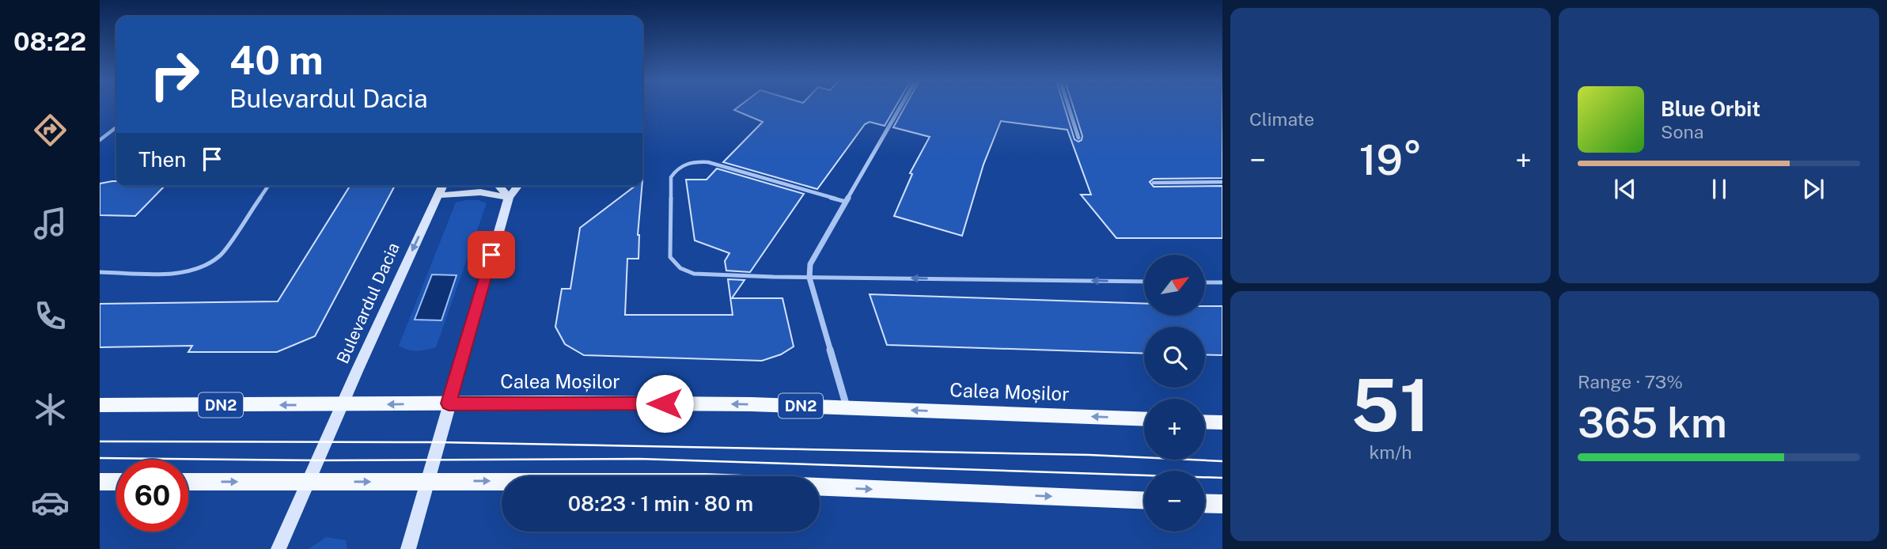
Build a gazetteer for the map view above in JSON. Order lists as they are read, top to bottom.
{
  "streets": {
    "main road": ["Bulevardul Dacia", "Calea Moșilor", "DN2"]
  },
  "crossings": [
    ["Bulevardul Dacia", "Calea Moșilor"]
  ],
  "north": "top right",
  "page": {
    "tabs": "08:22",
    "tile": [
      "Climate",
      ["51", "km/h"],
      ["Range · 73%", "365 km"]
    ],
    "turn": ["40 m", "Bulevardul Dacia"],
    "song": ["Blue Orbit", "Sona"],
    "then": "Then",
    "heat": ["−", "19°", "+"],
    "map_buttons": ["+", "−"],
    "limit": "60",
    "trip": "08:23 · 1 min · 80 m"
  }
}
